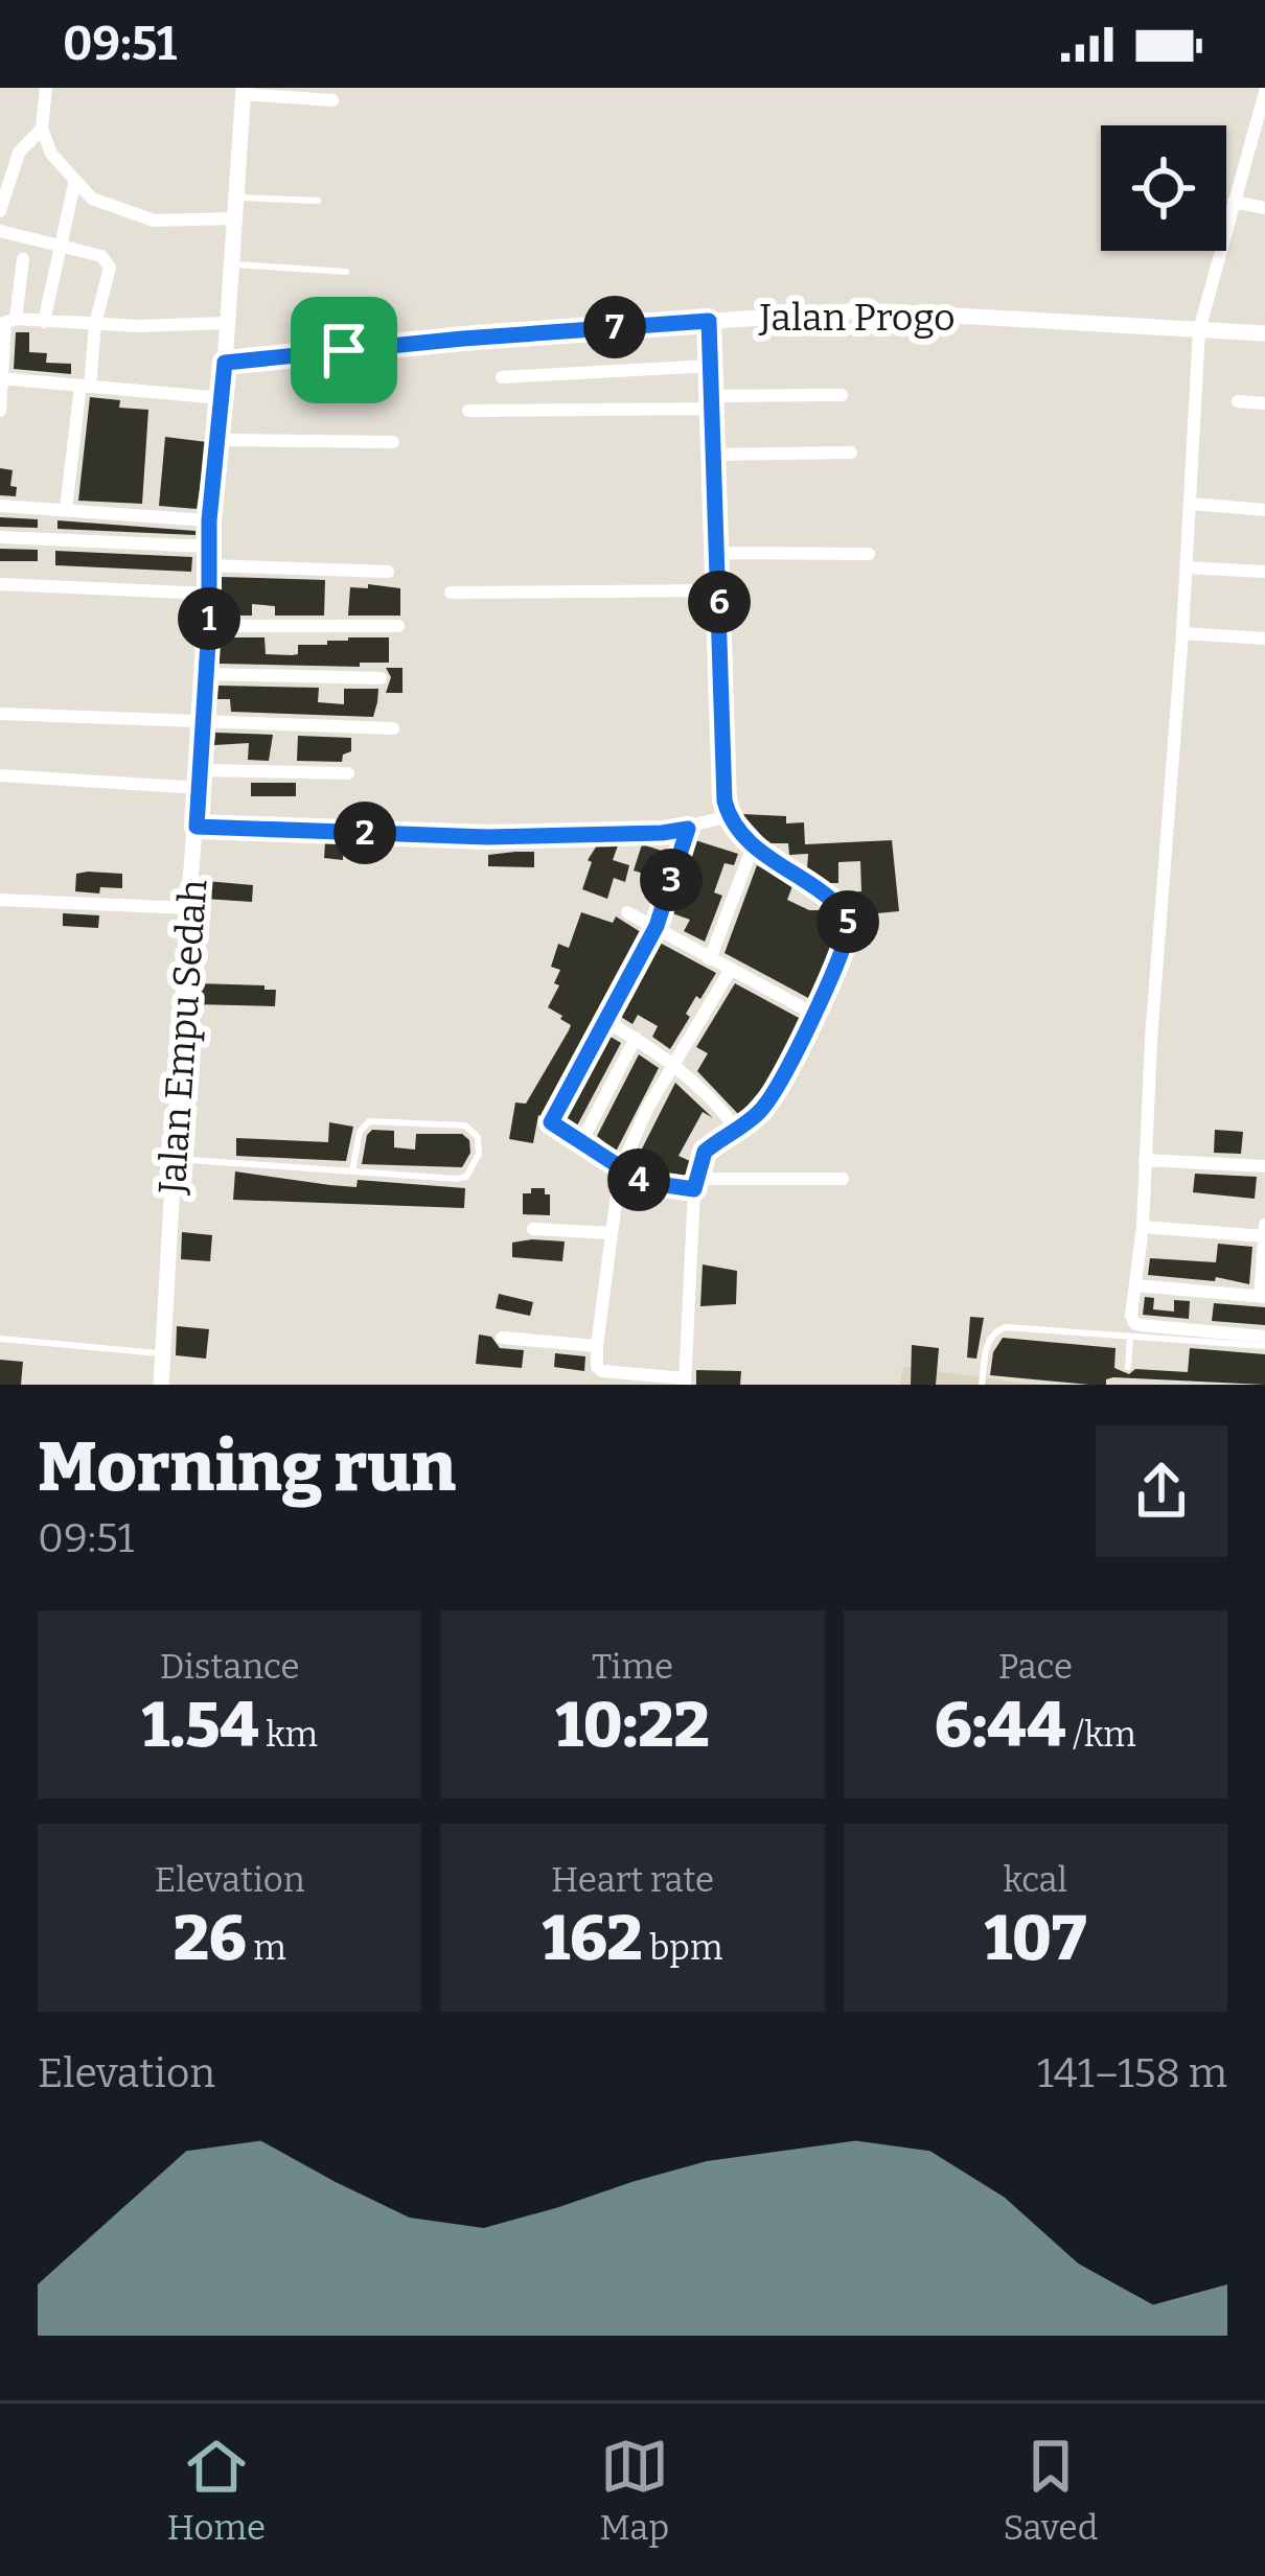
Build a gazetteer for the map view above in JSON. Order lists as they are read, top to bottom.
{
  "streets": {
    "street": ["Jalan Progo", "Jalan Empu Sedah"]
  },
  "crossings": [
    ["Jalan Progo", "Jalan Empu Sedah"]
  ],
  "page": {
    "status": "09:51",
    "pins": [
      "7",
      "6",
      "1",
      "2",
      "3",
      "5",
      "4"
    ],
    "heading": ["Morning run", "09:51"],
    "stats": [
      ["Distance", "1.54 km"],
      ["Time", "10:22"],
      ["Pace", "6:44 /km"],
      ["Elevation", "26 m"],
      ["Heart rate", "162 bpm"],
      ["kcal", "107"]
    ],
    "chart": ["Elevation", "141–158 m"],
    "tabs": ["Home", "Map", "Saved"]
  }
}
